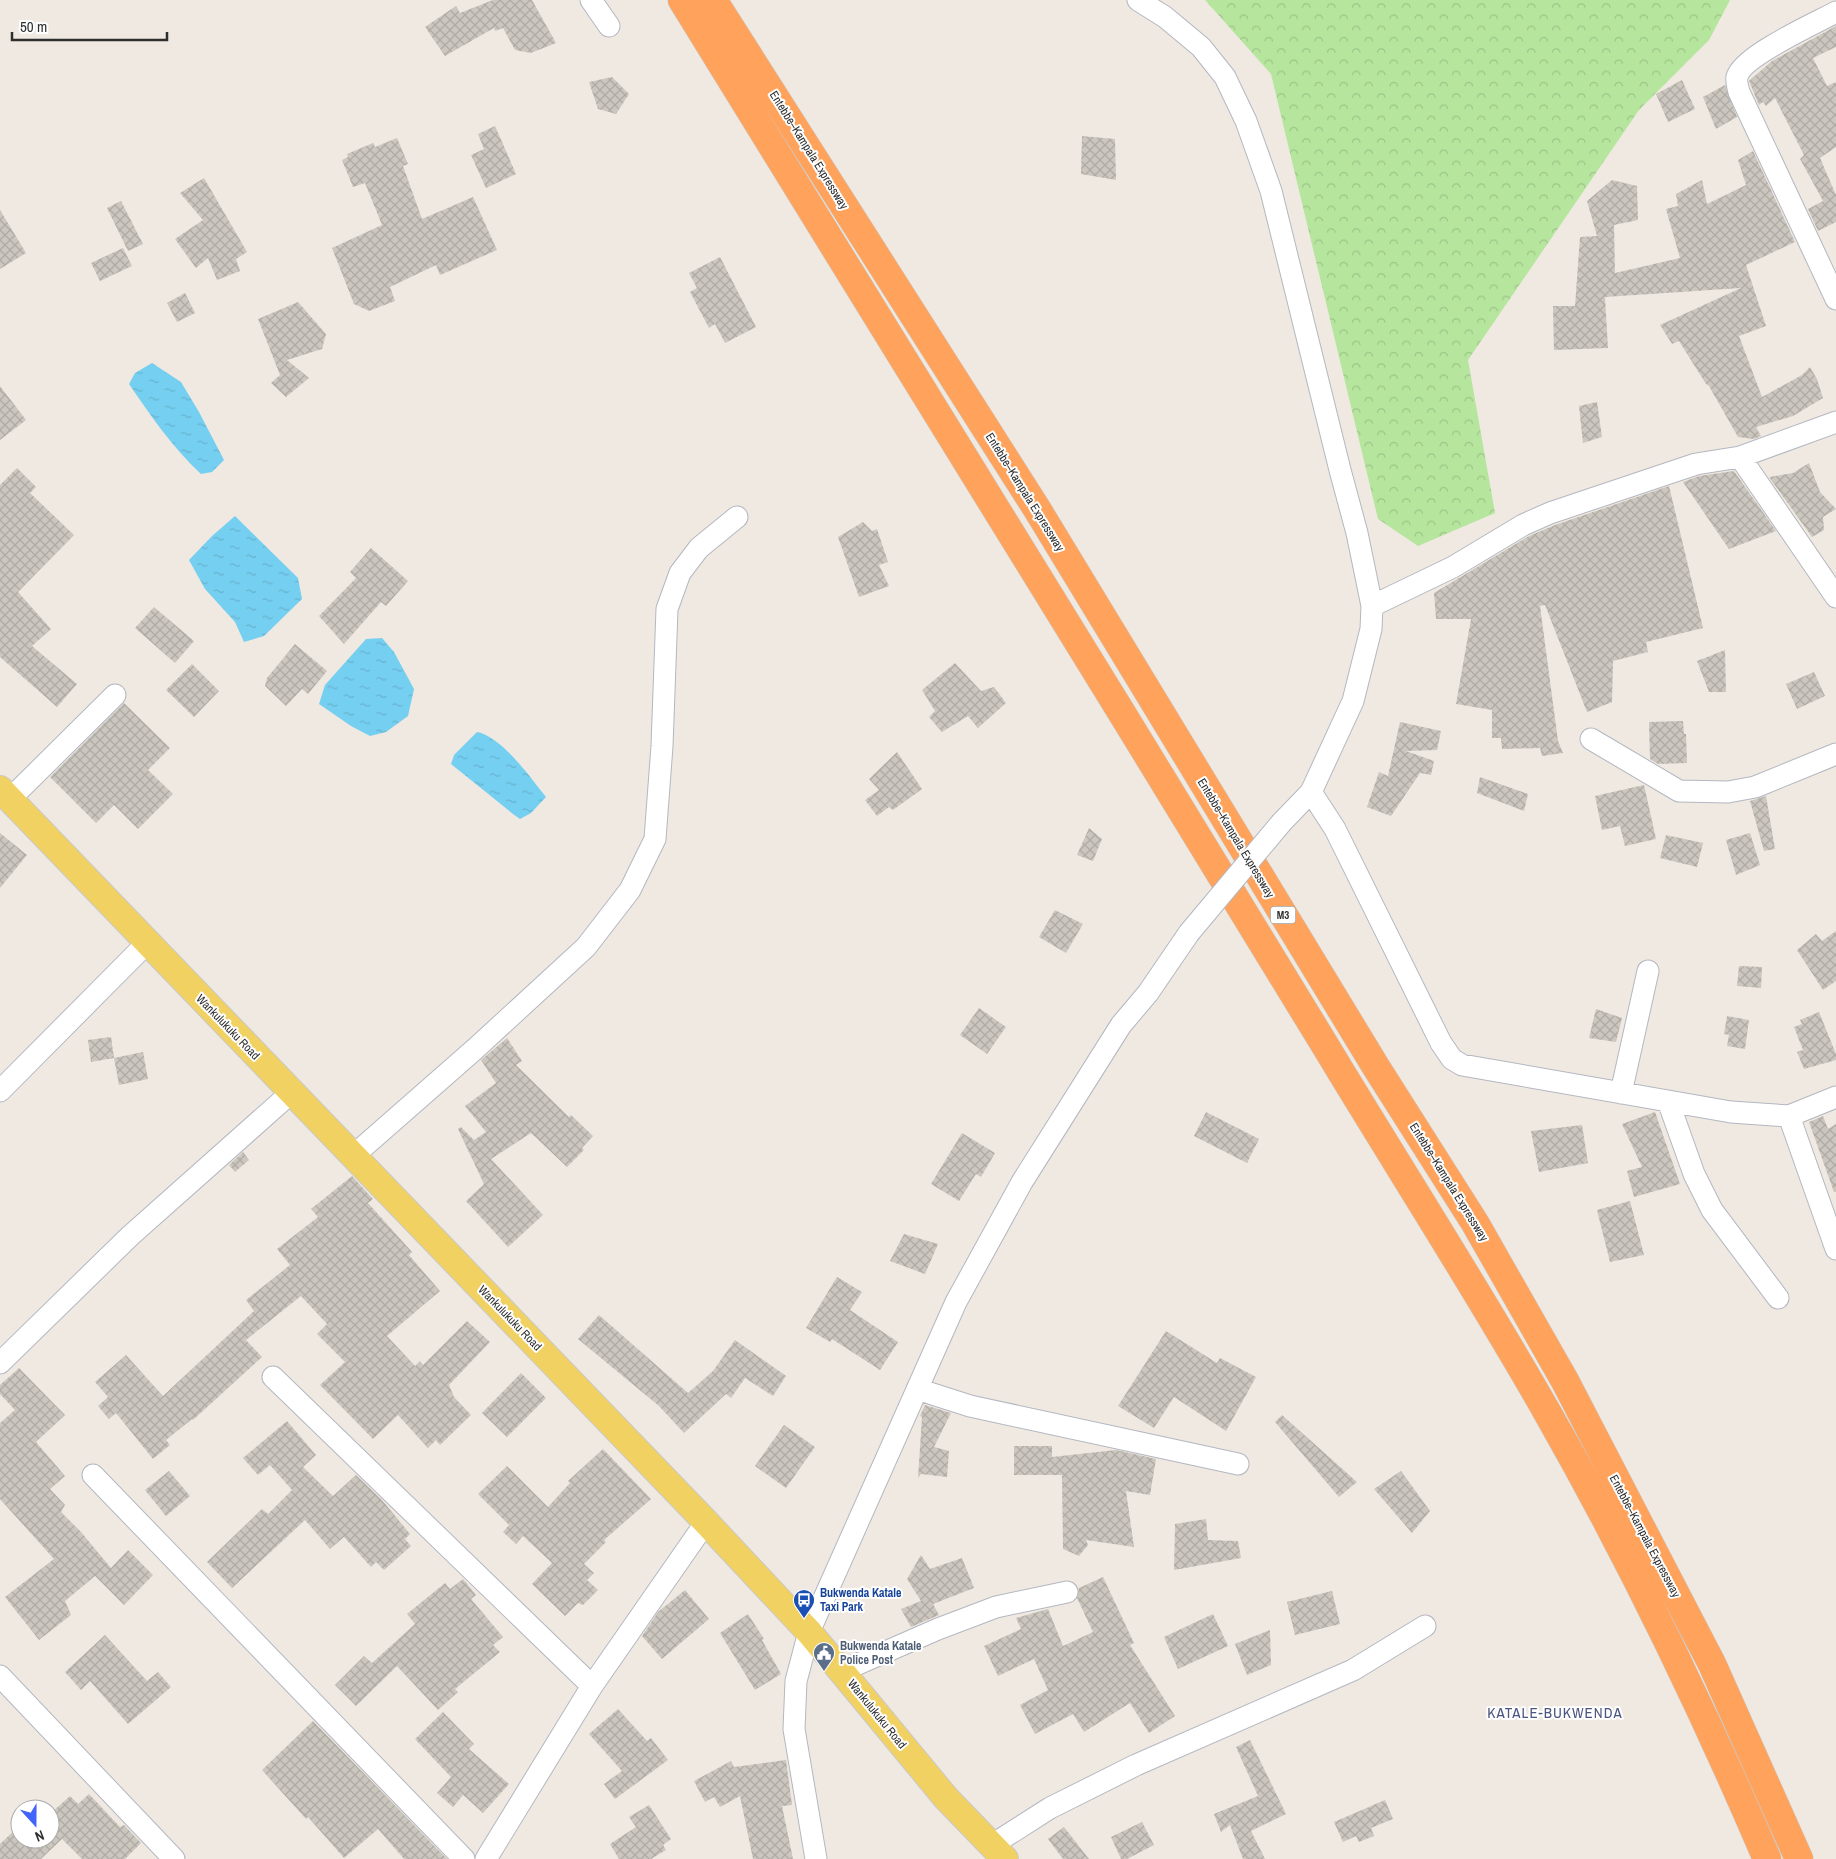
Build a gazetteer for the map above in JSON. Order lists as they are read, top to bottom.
{
  "streets": {
    "highway": ["Entebbe–Kampala Expressway", "M3"],
    "main road": ["Wankulukuku Road"]
  },
  "districts": ["KATALE-BUKWENDA"],
  "places": {
    "bus stop": ["Bukwenda Katale Taxi Park"],
    "public building": ["Bukwenda Katale Police Post"]
  },
  "scale_bar": "50 m",
  "north": "bottom"
}
